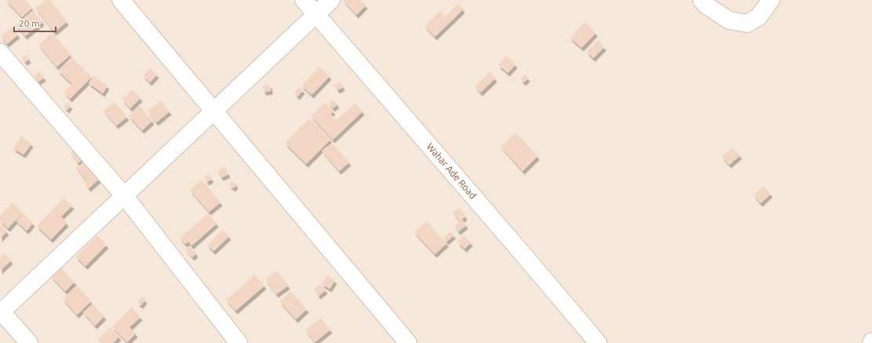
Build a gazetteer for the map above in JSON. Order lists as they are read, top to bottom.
{
  "streets": {
    "street": ["Wahar Ade Road"]
  },
  "scale_bar": "20 m"
}
